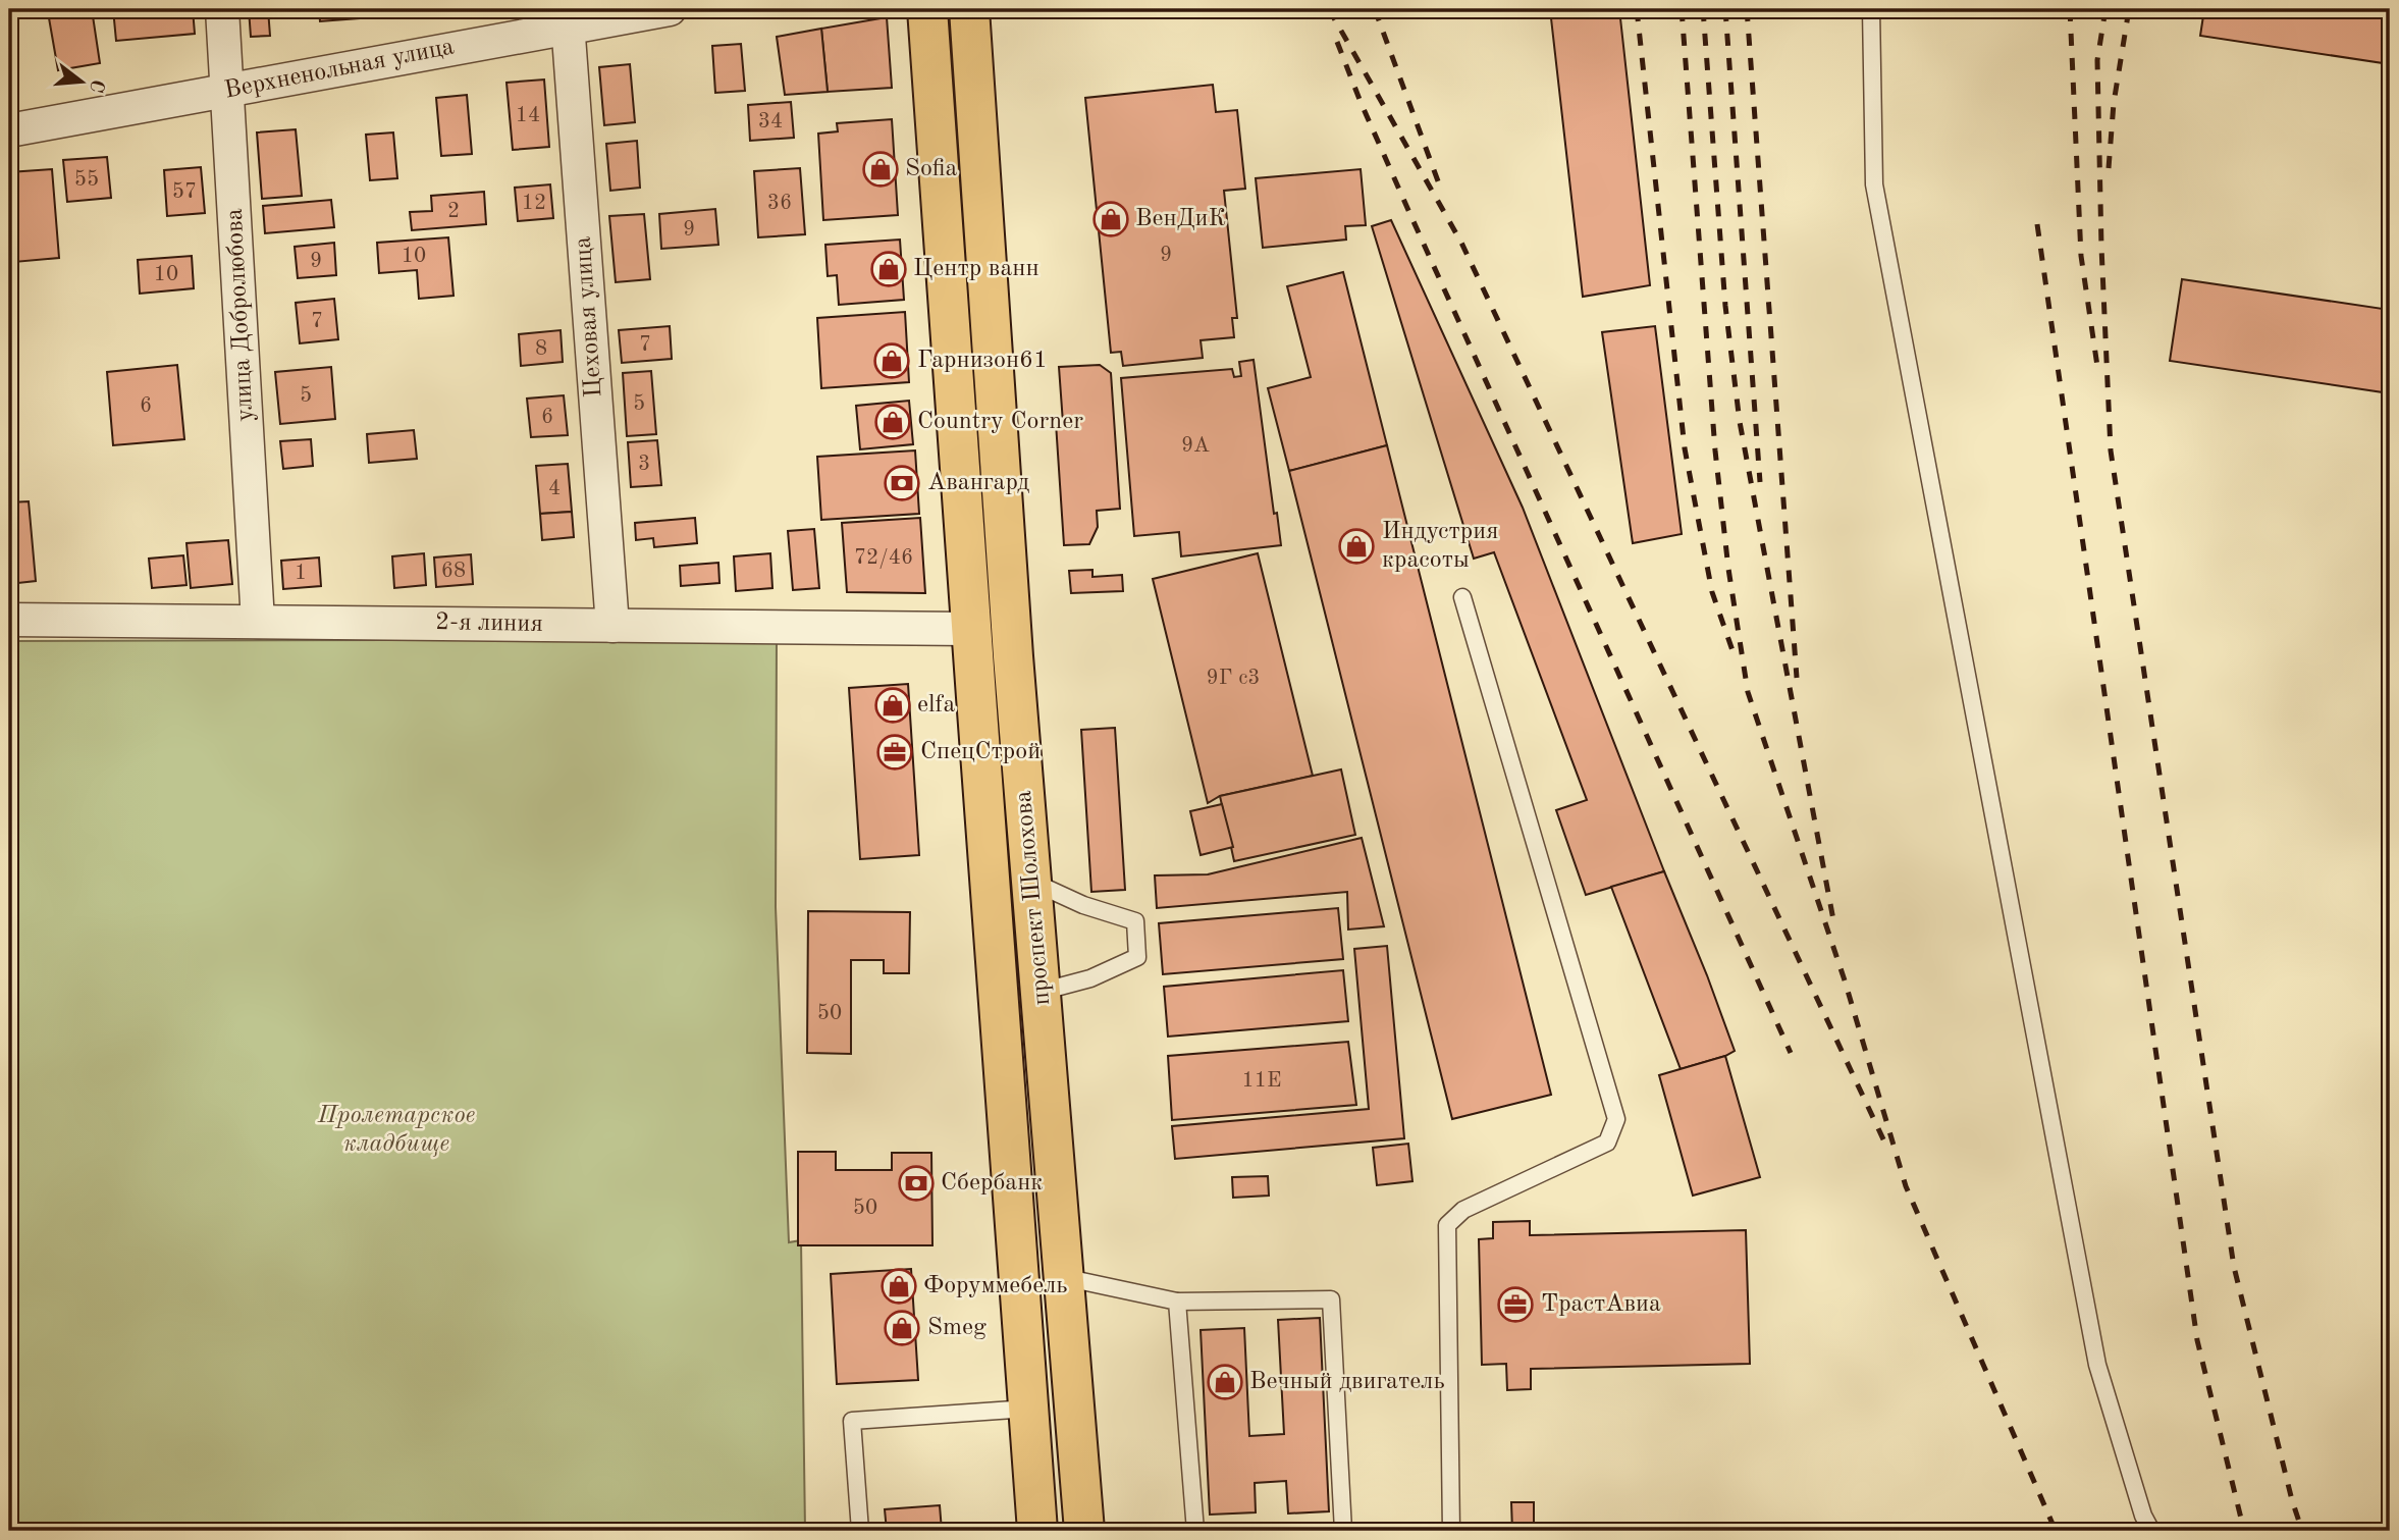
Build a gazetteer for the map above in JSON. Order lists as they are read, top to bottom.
{
  "streets": {
    "main road": ["проспект Шолохова"],
    "street": [
      "Верхненольная улица",
      "улица Добролюбова",
      "Цеховая улица",
      "2-я линия"
    ]
  },
  "crossings": [
    ["Верхненольная улица", "улица Добролюбова"],
    ["Верхненольная улица", "Цеховая улица"],
    ["улица Добролюбова", "2-я линия"],
    ["Цеховая улица", "2-я линия"],
    ["2-я линия", "проспект Шолохова"]
  ],
  "parks": ["Пролетарское кладбище"],
  "places": {
    "shop": [
      "Sofia",
      "ВенДиК",
      "Центр ванн",
      "Гарнизон61",
      "Country Corner",
      "Индустрия красоты",
      "elfa",
      "Форуммебель",
      "Smeg",
      "Вечный двигатель"
    ],
    "bank": ["Авангард", "Сбербанк"],
    "office": ["СпецСтрой", "ТрастАвиа"]
  },
  "house_numbers": [
    "14",
    "34",
    "55",
    "57",
    "12",
    "36",
    "2",
    "9",
    "9",
    "10",
    "9",
    "10",
    "7",
    "7",
    "8",
    "5",
    "5",
    "6",
    "6",
    "9А",
    "3",
    "4",
    "72/46",
    "68",
    "1",
    "9Г с3",
    "50",
    "11Е",
    "50"
  ],
  "north": "right"
}
